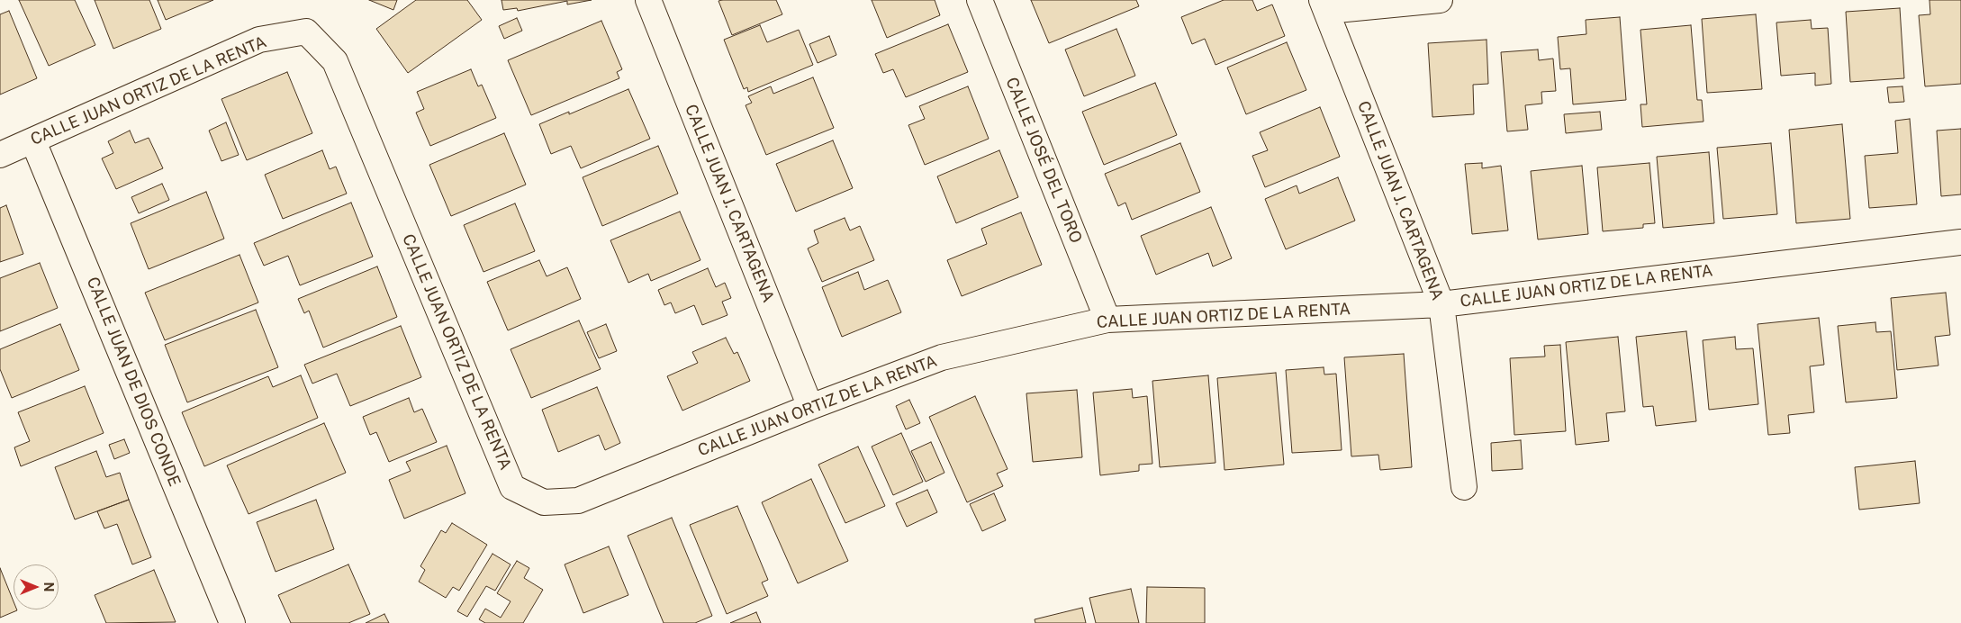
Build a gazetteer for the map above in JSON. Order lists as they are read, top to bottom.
{
  "streets": {
    "street": [
      "CALLE JUAN ORTIZ DE LA RENTA",
      "CALLE JOSÉ DEL TORO",
      "CALLE JUAN J. CARTAGENA",
      "CALLE JUAN DE DIOS CONDE"
    ]
  },
  "crossings": [
    ["CALLE JUAN ORTIZ DE LA RENTA", "CALLE JOSÉ DEL TORO"],
    ["CALLE JUAN ORTIZ DE LA RENTA", "CALLE JUAN J. CARTAGENA"],
    ["CALLE JUAN ORTIZ DE LA RENTA", "CALLE JUAN DE DIOS CONDE"]
  ],
  "north": "right"
}
